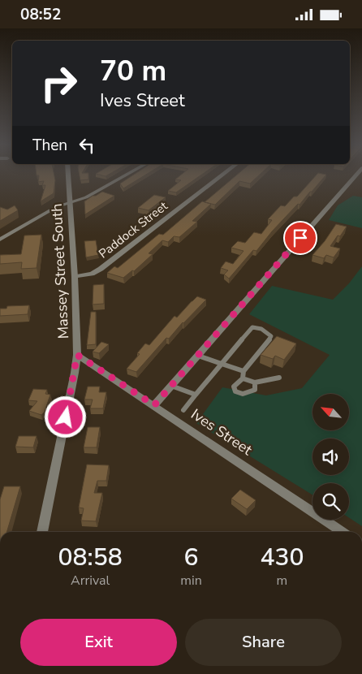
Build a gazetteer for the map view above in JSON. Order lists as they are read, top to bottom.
{
  "streets": {
    "street": ["Paddock Street", "Massey Street South", "Ives Street"]
  },
  "crossings": [
    ["Paddock Street", "Massey Street South"],
    ["Massey Street South", "Ives Street"]
  ],
  "north": "top left",
  "page": {
    "status": "08:52",
    "turn": ["70 m", "Ives Street"],
    "then": "Then",
    "eta": [
      "08:58",
      "Arrival",
      "6",
      "min",
      "430",
      "m"
    ],
    "buttons": ["Exit", "Share"]
  }
}
